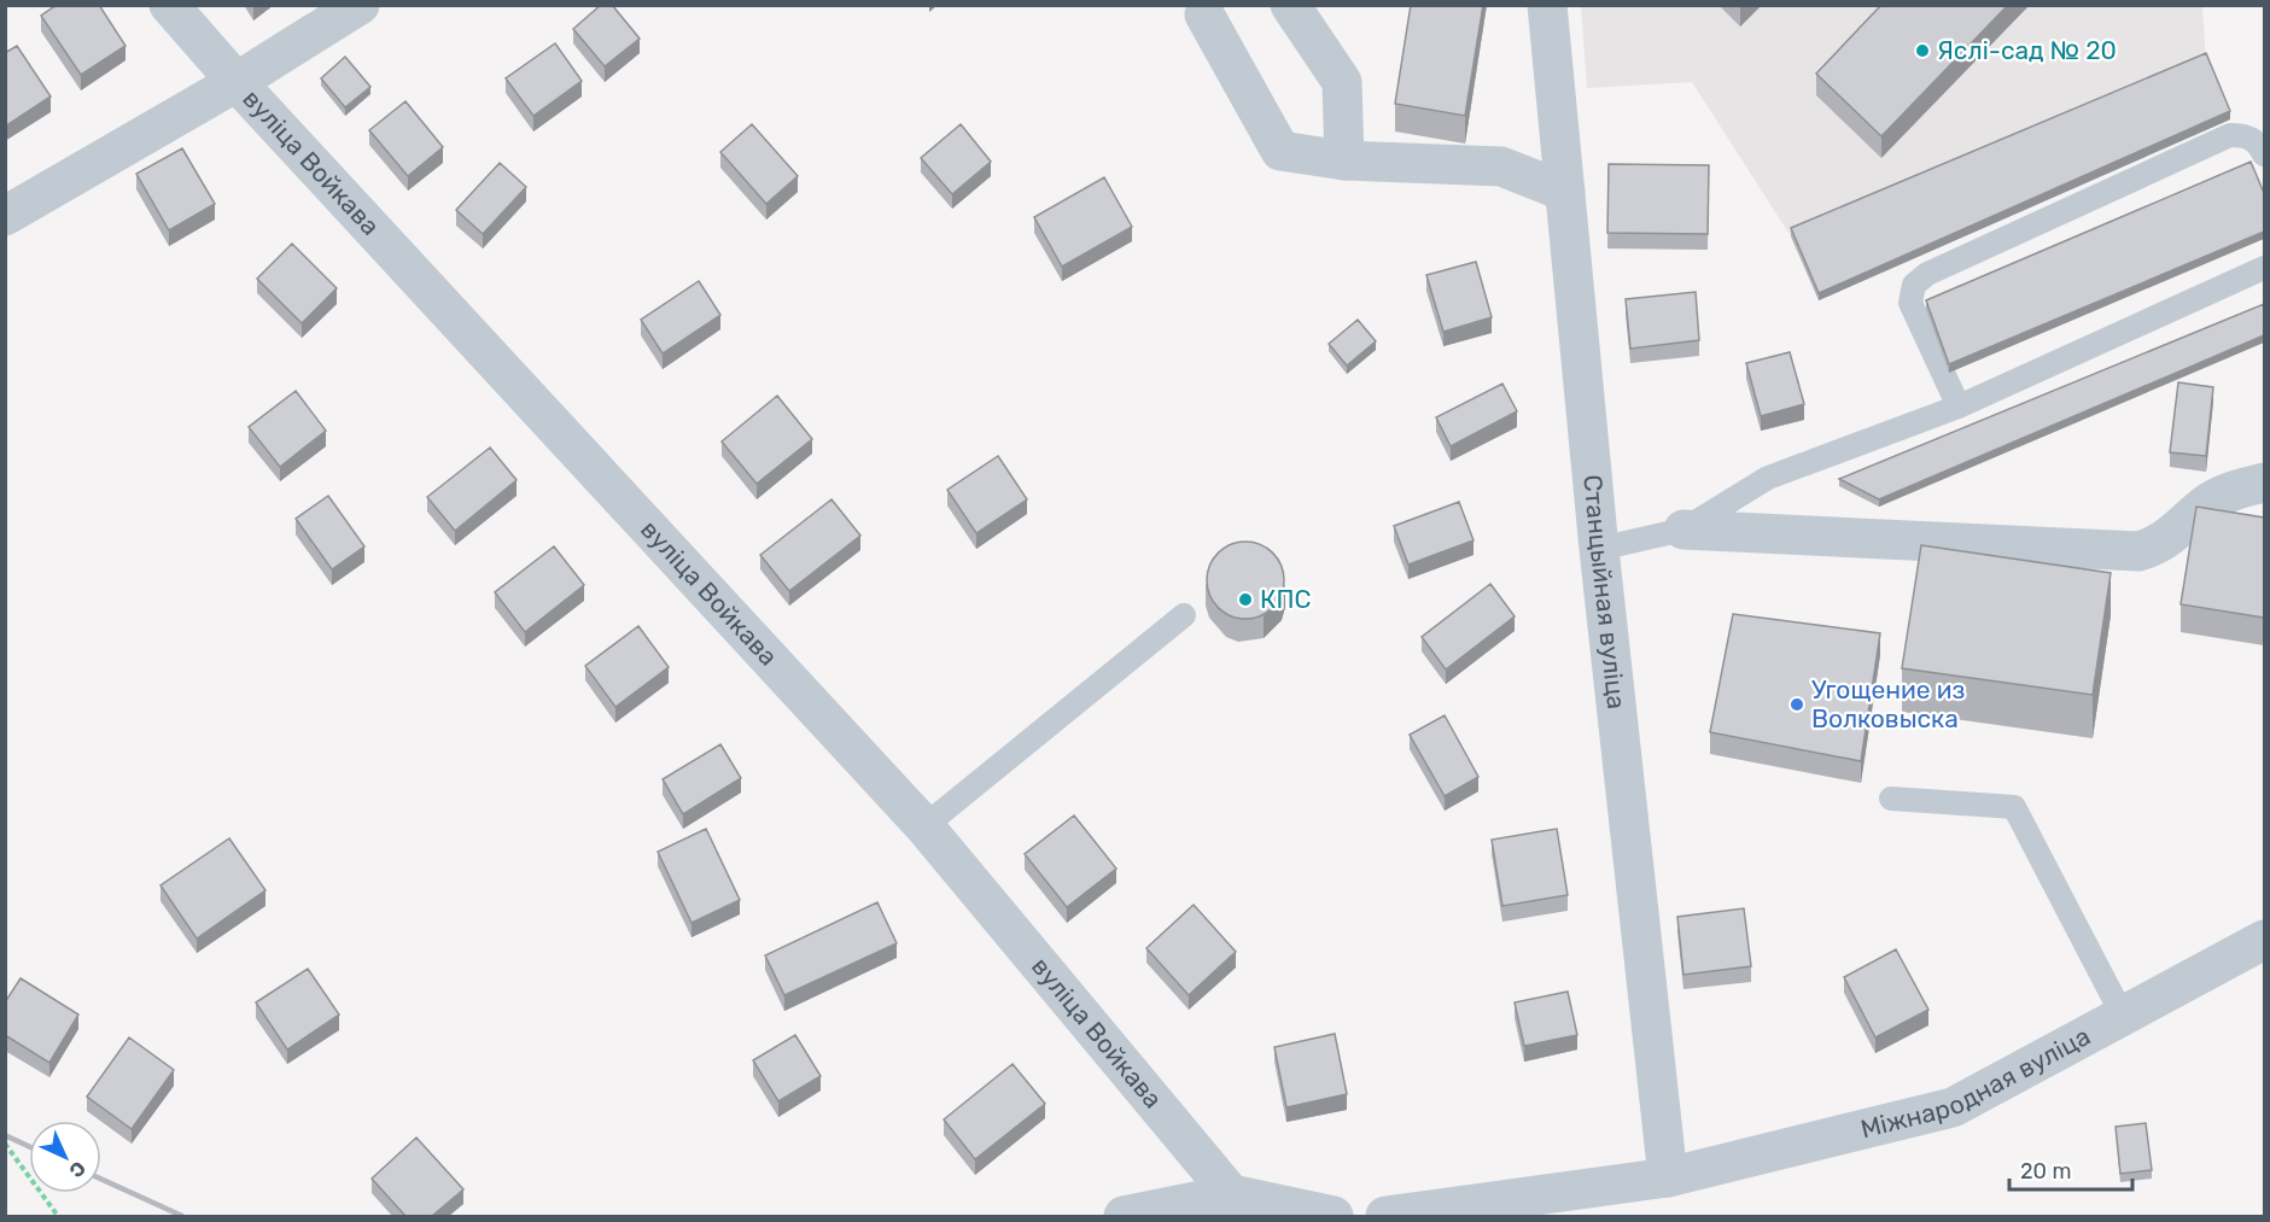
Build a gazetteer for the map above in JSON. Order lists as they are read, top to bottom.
{
  "streets": {
    "street": ["вуліца Войкава", "Станцыйная вуліца", "Міжнародная вуліца"]
  },
  "crossings": [
    ["Станцыйная вуліца", "Міжнародная вуліца"]
  ],
  "places": ["Яслі-сад № 20", "КПС", "Угощение из Волковыска"],
  "scale_bar": "20 m",
  "north": "bottom right"
}
